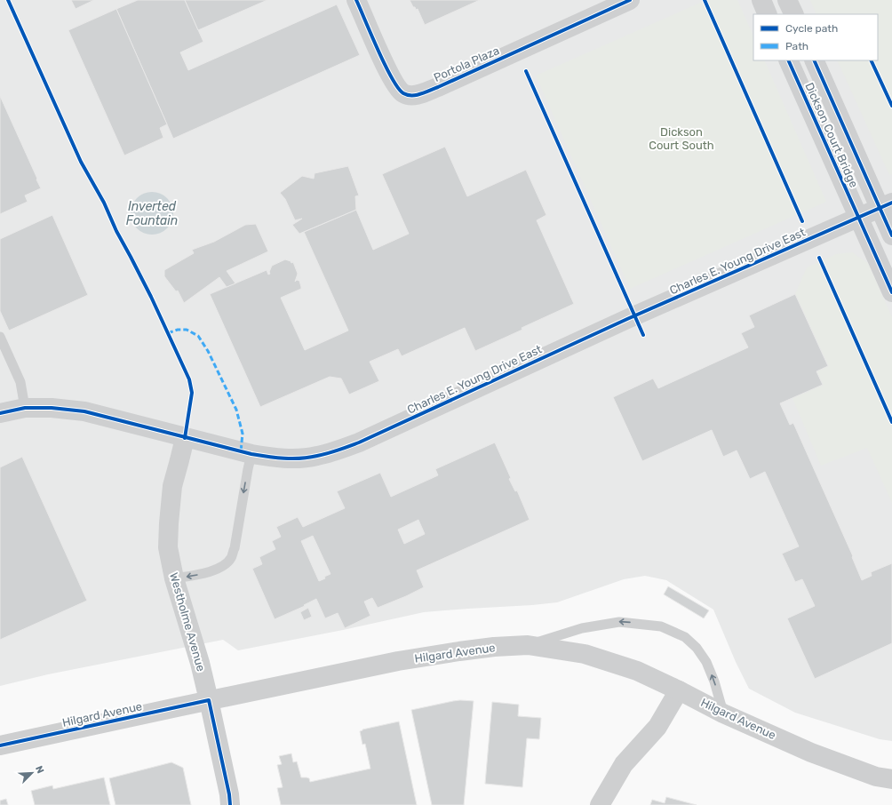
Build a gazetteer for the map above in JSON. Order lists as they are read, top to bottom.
{
  "streets": {
    "street": [
      "Portola Plaza",
      "Dickson Court Bridge",
      "Charles E. Young Drive East",
      "Westholme Avenue",
      "Hilgard Avenue"
    ]
  },
  "crossings": [
    ["Dickson Court Bridge", "Charles E. Young Drive East"],
    ["Charles E. Young Drive East", "Westholme Avenue"],
    ["Westholme Avenue", "Hilgard Avenue"]
  ],
  "water": ["Inverted Fountain"],
  "parks": ["Dickson Court South"],
  "legend": ["Cycle path", "Path"],
  "north": "top right"
}
